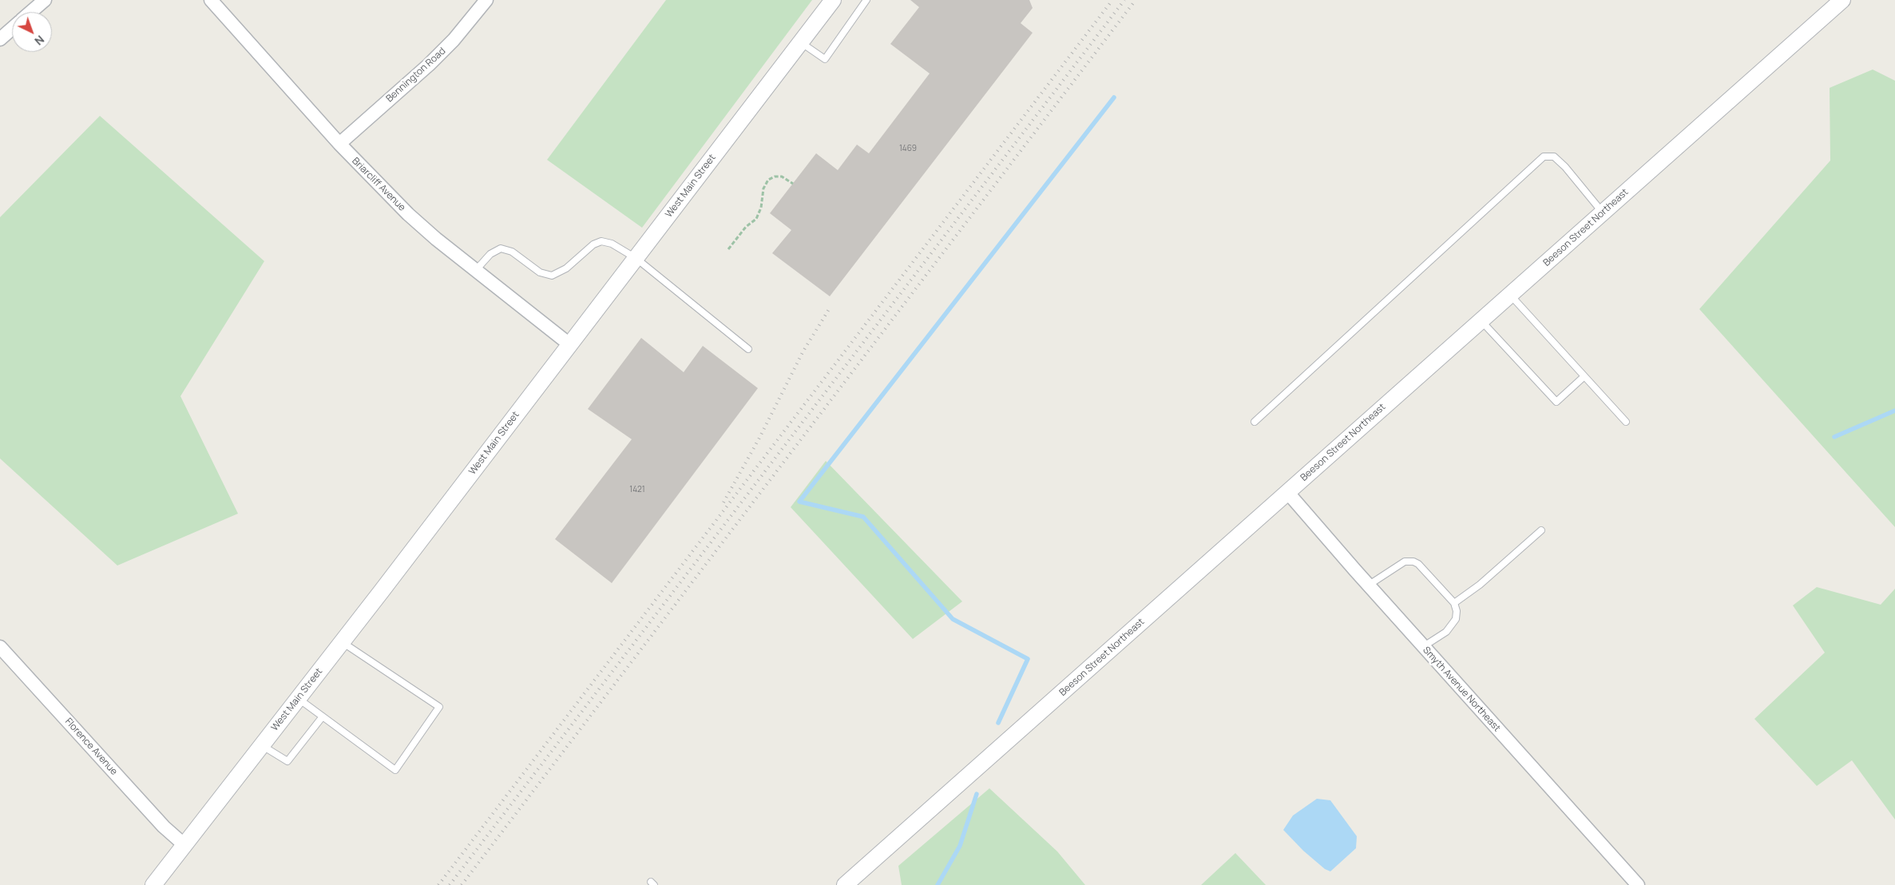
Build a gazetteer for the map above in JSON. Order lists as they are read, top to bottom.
{
  "streets": {
    "street": [
      "Bennington Road",
      "Briarcliff Avenue",
      "West Main Street",
      "Beeson Street Northeast",
      "Smyth Avenue Northeast",
      "Florence Avenue"
    ]
  },
  "crossings": [
    ["Bennington Road", "Briarcliff Avenue"],
    ["Briarcliff Avenue", "West Main Street"],
    ["West Main Street", "Florence Avenue"],
    ["Beeson Street Northeast", "Smyth Avenue Northeast"]
  ],
  "house_numbers": ["1469", "1421"],
  "north": "bottom right"
}
